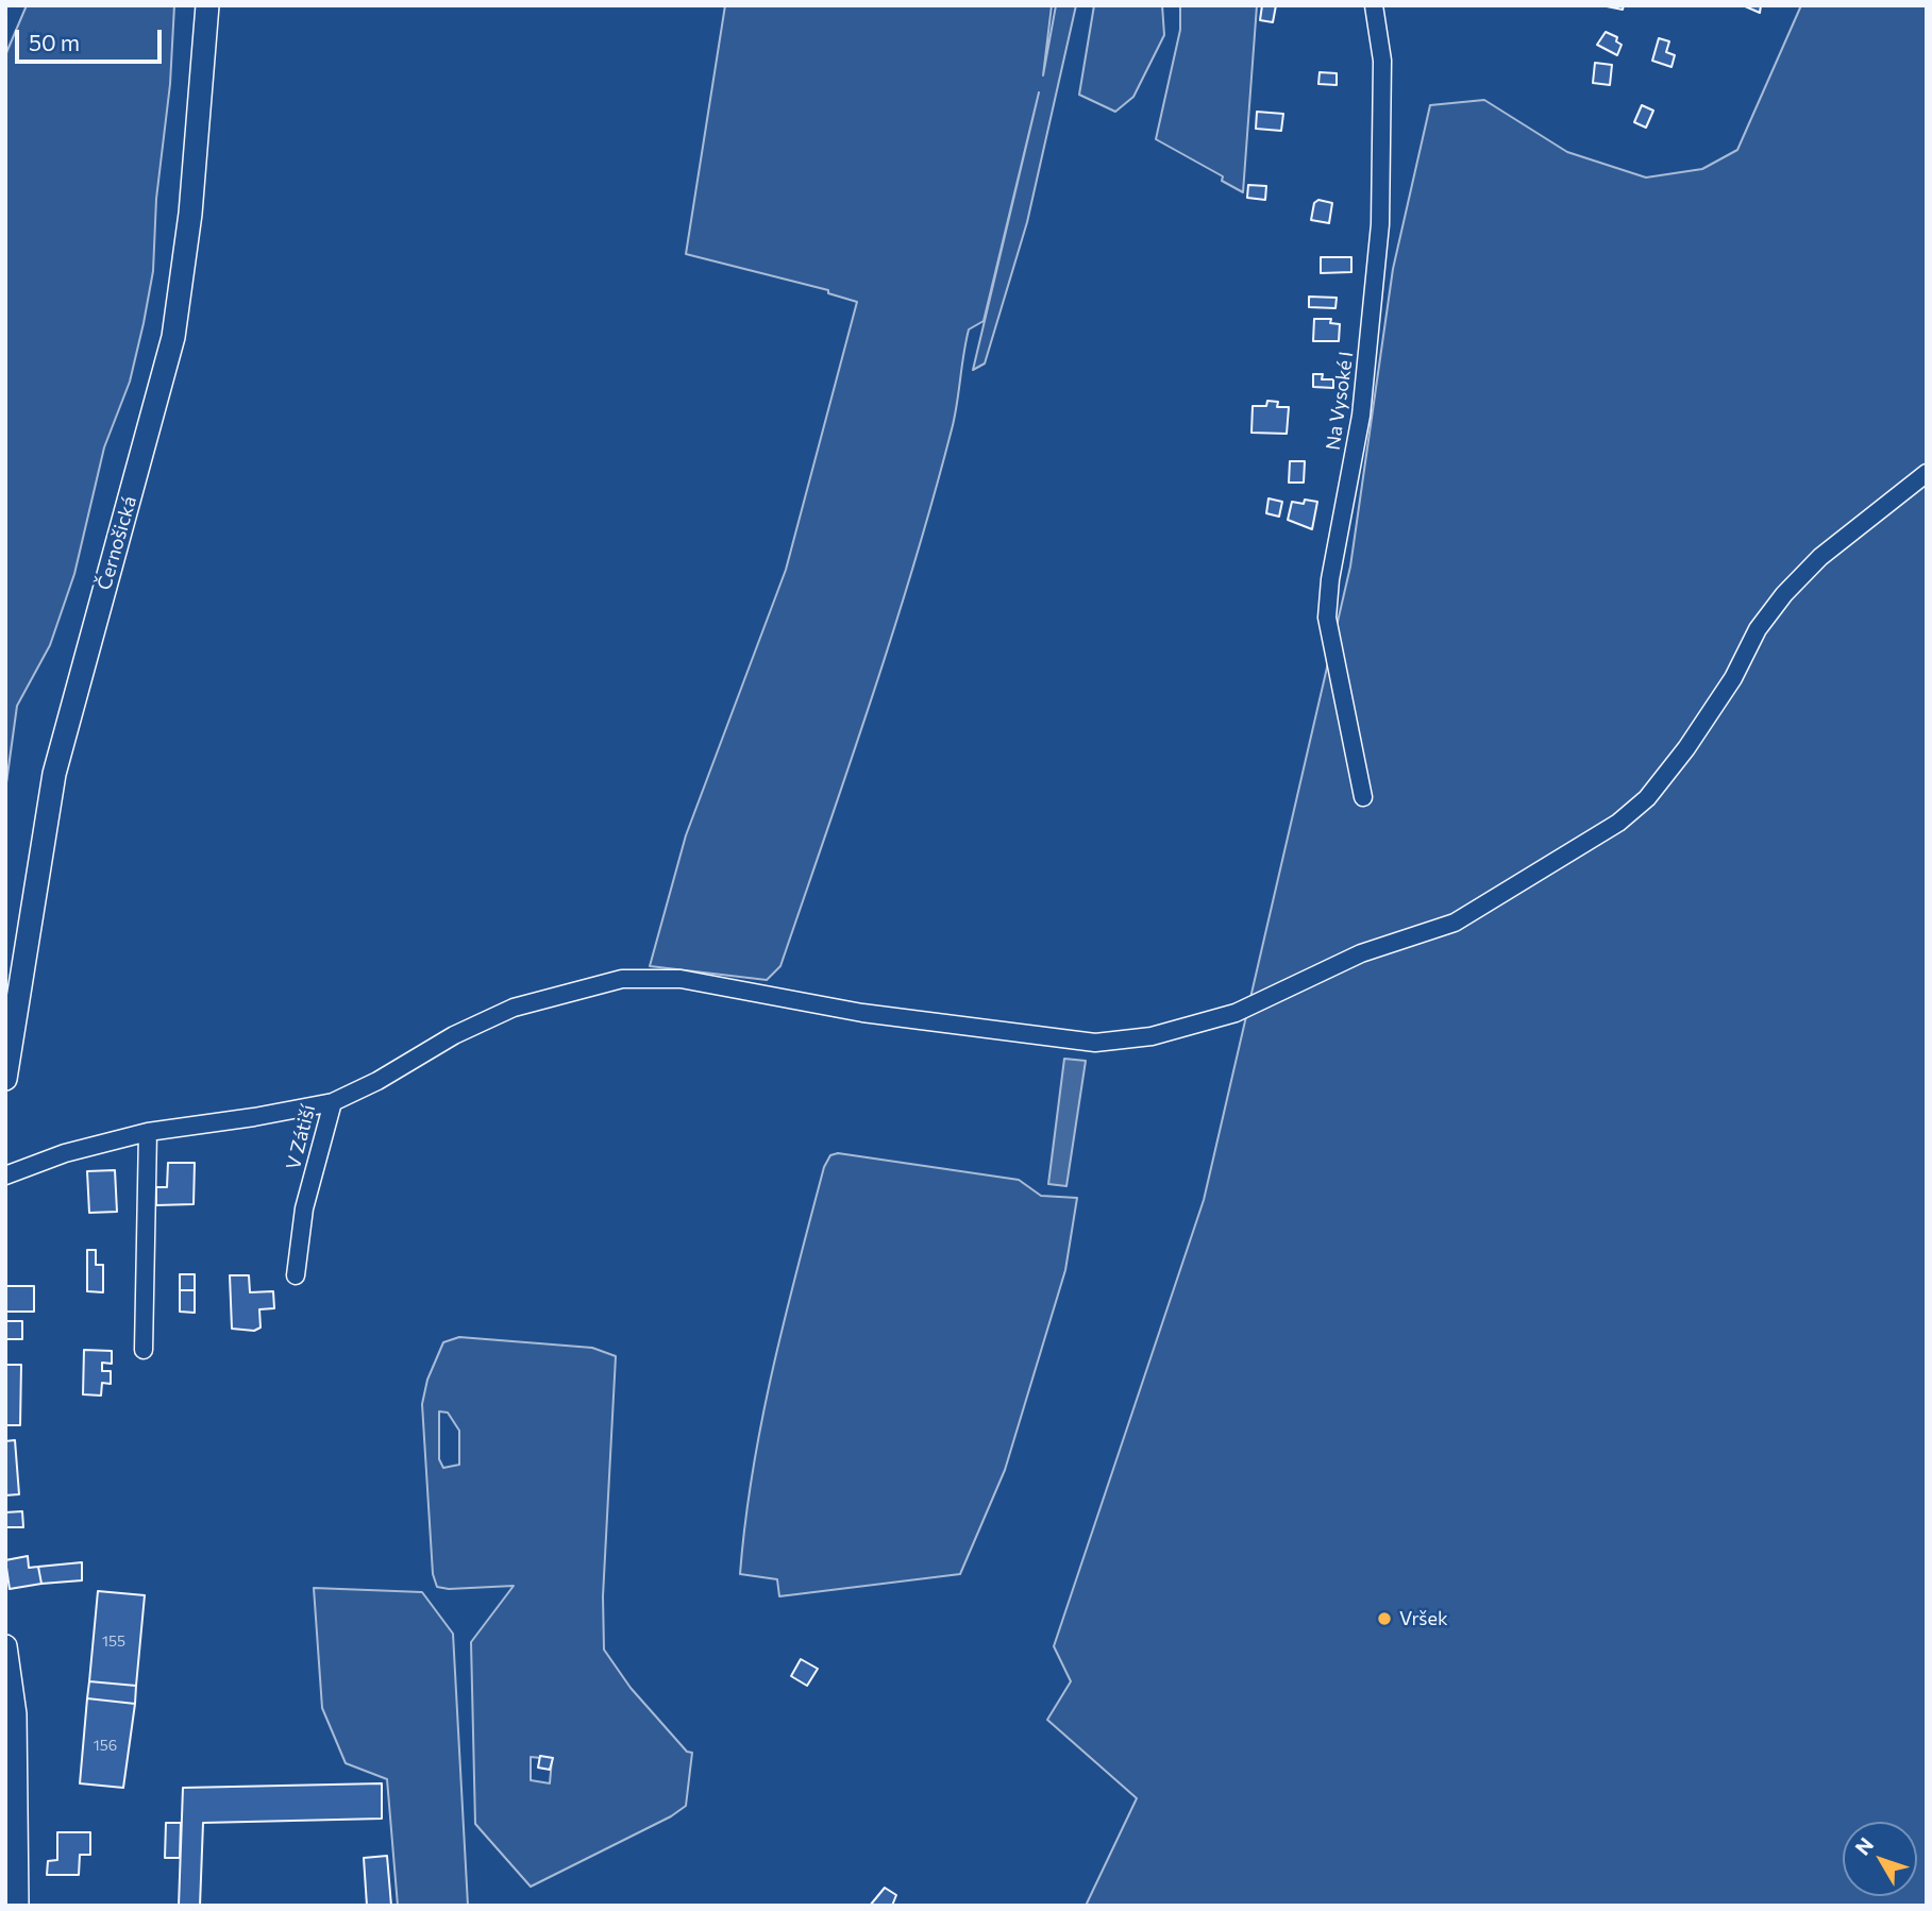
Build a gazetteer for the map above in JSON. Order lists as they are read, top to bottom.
{
  "streets": {
    "street": ["Na Vysoké I", "Černošická", "V Zátiší"]
  },
  "places": ["Vršek"],
  "house_numbers": ["155", "156"],
  "scale_bar": "50 m",
  "north": "top left"
}
